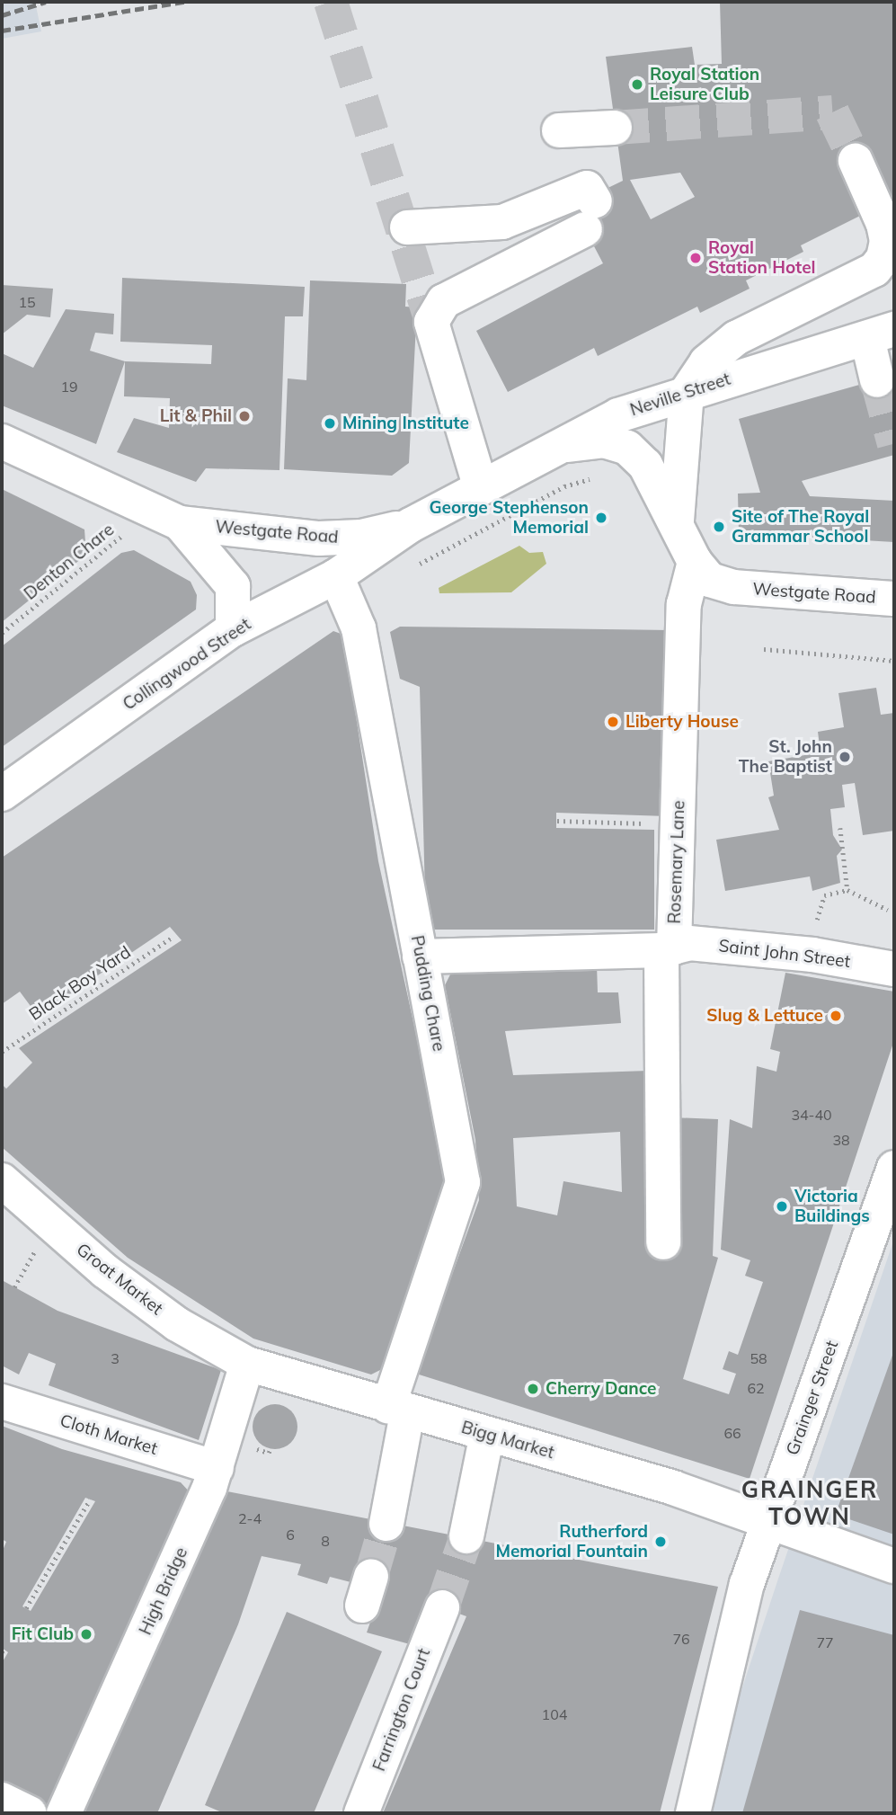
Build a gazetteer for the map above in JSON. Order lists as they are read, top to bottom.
{
  "streets": {
    "street": [
      "Neville Street",
      "Westgate Road",
      "Collingwood Street",
      "Rosemary Lane",
      "Saint John Street",
      "Pudding Chare",
      "Groat Market",
      "Grainger Street",
      "Cloth Market",
      "Bigg Market",
      "High Bridge",
      "Farrington Court"
    ],
    "path": ["Denton Chare", "Black Boy Yard"]
  },
  "crossings": [
    ["Neville Street", "Westgate Road"],
    ["Neville Street", "Collingwood Street"],
    ["Westgate Road", "Denton Chare"],
    ["Westgate Road", "Collingwood Street"],
    ["Westgate Road", "Rosemary Lane"],
    ["Collingwood Street", "Pudding Chare"],
    ["Rosemary Lane", "Saint John Street"],
    ["Pudding Chare", "Bigg Market"],
    ["Groat Market", "Bigg Market"],
    ["Groat Market", "High Bridge"],
    ["Grainger Street", "Bigg Market"],
    ["Cloth Market", "High Bridge"],
    ["Bigg Market", "High Bridge"]
  ],
  "districts": ["GRAINGER TOWN"],
  "places": [
    "Royal Station Leisure Club",
    "Royal Station Hotel",
    "Lit & Phil",
    "Mining Institute",
    "George Stephenson Memorial",
    "Site of The Royal Grammar School",
    "Liberty House",
    "St. John The Baptist",
    "Slug & Lettuce",
    "Victoria Buildings",
    "Cherry Dance",
    "Rutherford Memorial Fountain",
    "Fit Club"
  ],
  "house_numbers": [
    "15",
    "19",
    "34-40",
    "38",
    "3",
    "58",
    "62",
    "66",
    "2-4",
    "6",
    "8",
    "76",
    "77",
    "104"
  ]
}
